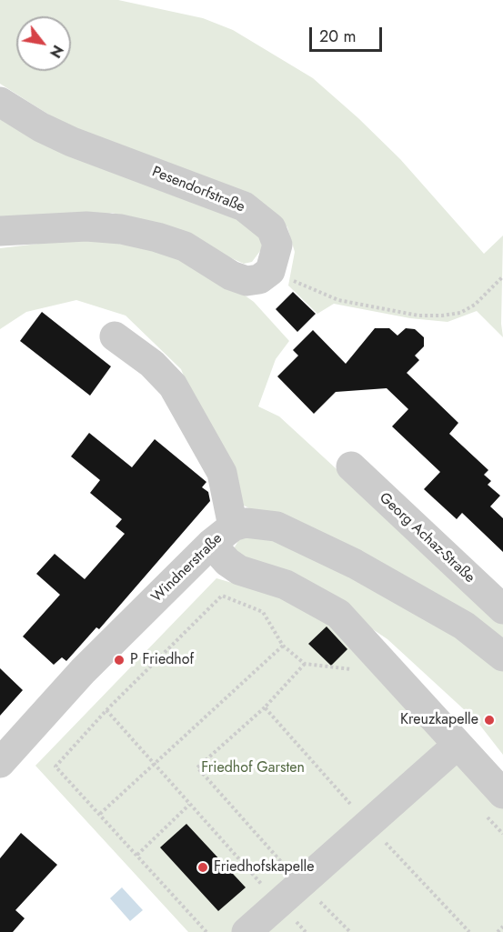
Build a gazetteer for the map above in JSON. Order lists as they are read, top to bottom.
{
  "streets": {
    "street": ["Pesendorfstraße", "Georg Achaz-Straße", "Windnerstraße"]
  },
  "parks": ["Friedhof Garsten"],
  "places": ["P Friedhof", "Kreuzkapelle", "Friedhofskapelle"],
  "scale_bar": "20 m",
  "north": "bottom right"
}
